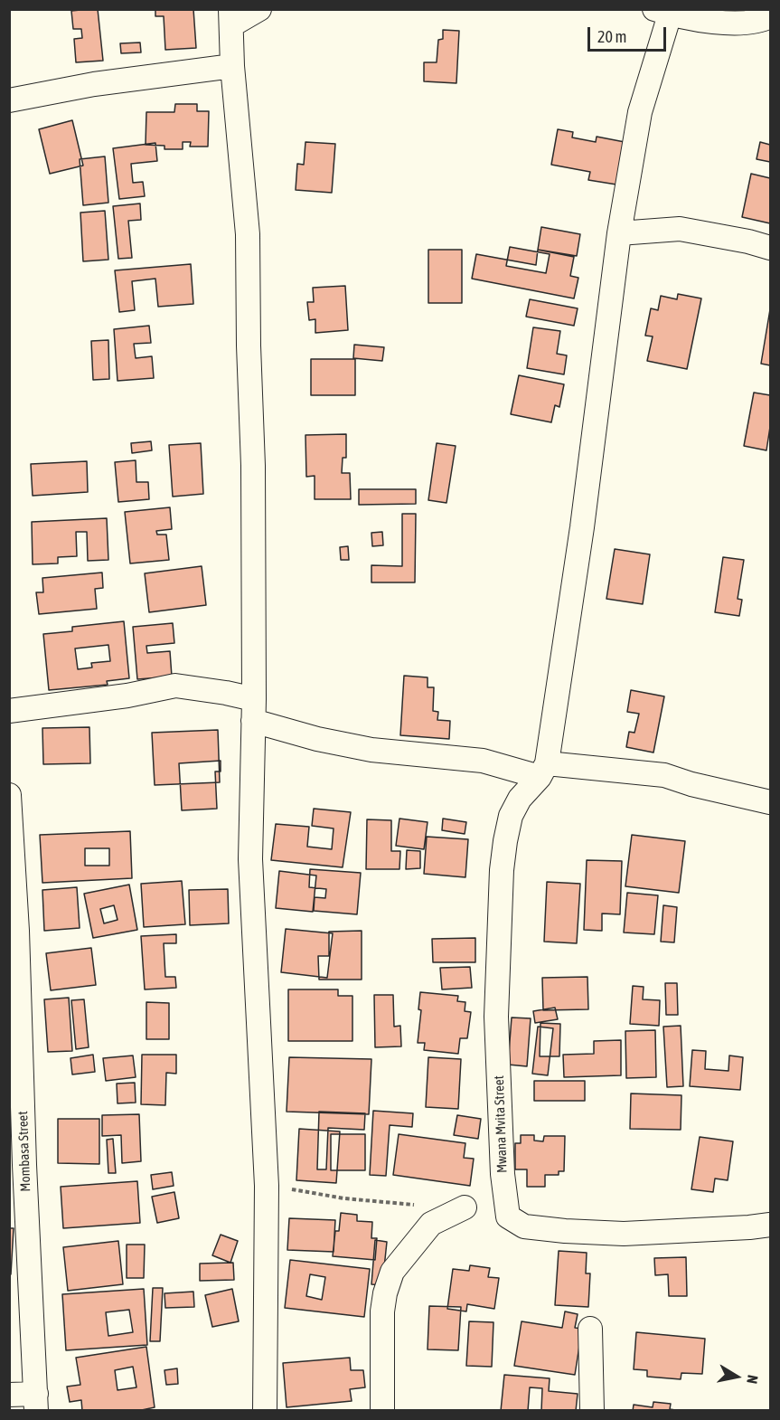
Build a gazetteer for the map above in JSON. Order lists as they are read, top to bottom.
{
  "streets": {
    "street": ["Mwana Mvita Street", "Mombasa Street"]
  },
  "scale_bar": "20 m",
  "north": "right"
}
